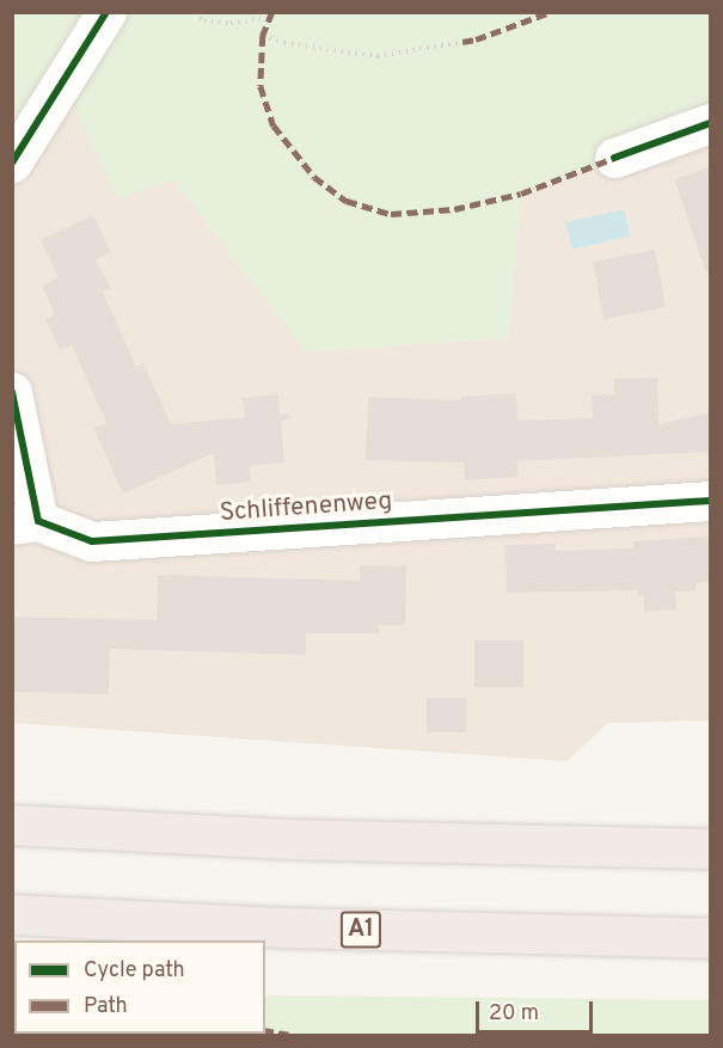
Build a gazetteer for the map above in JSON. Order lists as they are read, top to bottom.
{
  "streets": {
    "highway": ["A1"],
    "street": ["Schliffenenweg"]
  },
  "legend": ["Cycle path", "Path"],
  "scale_bar": "20 m"
}
